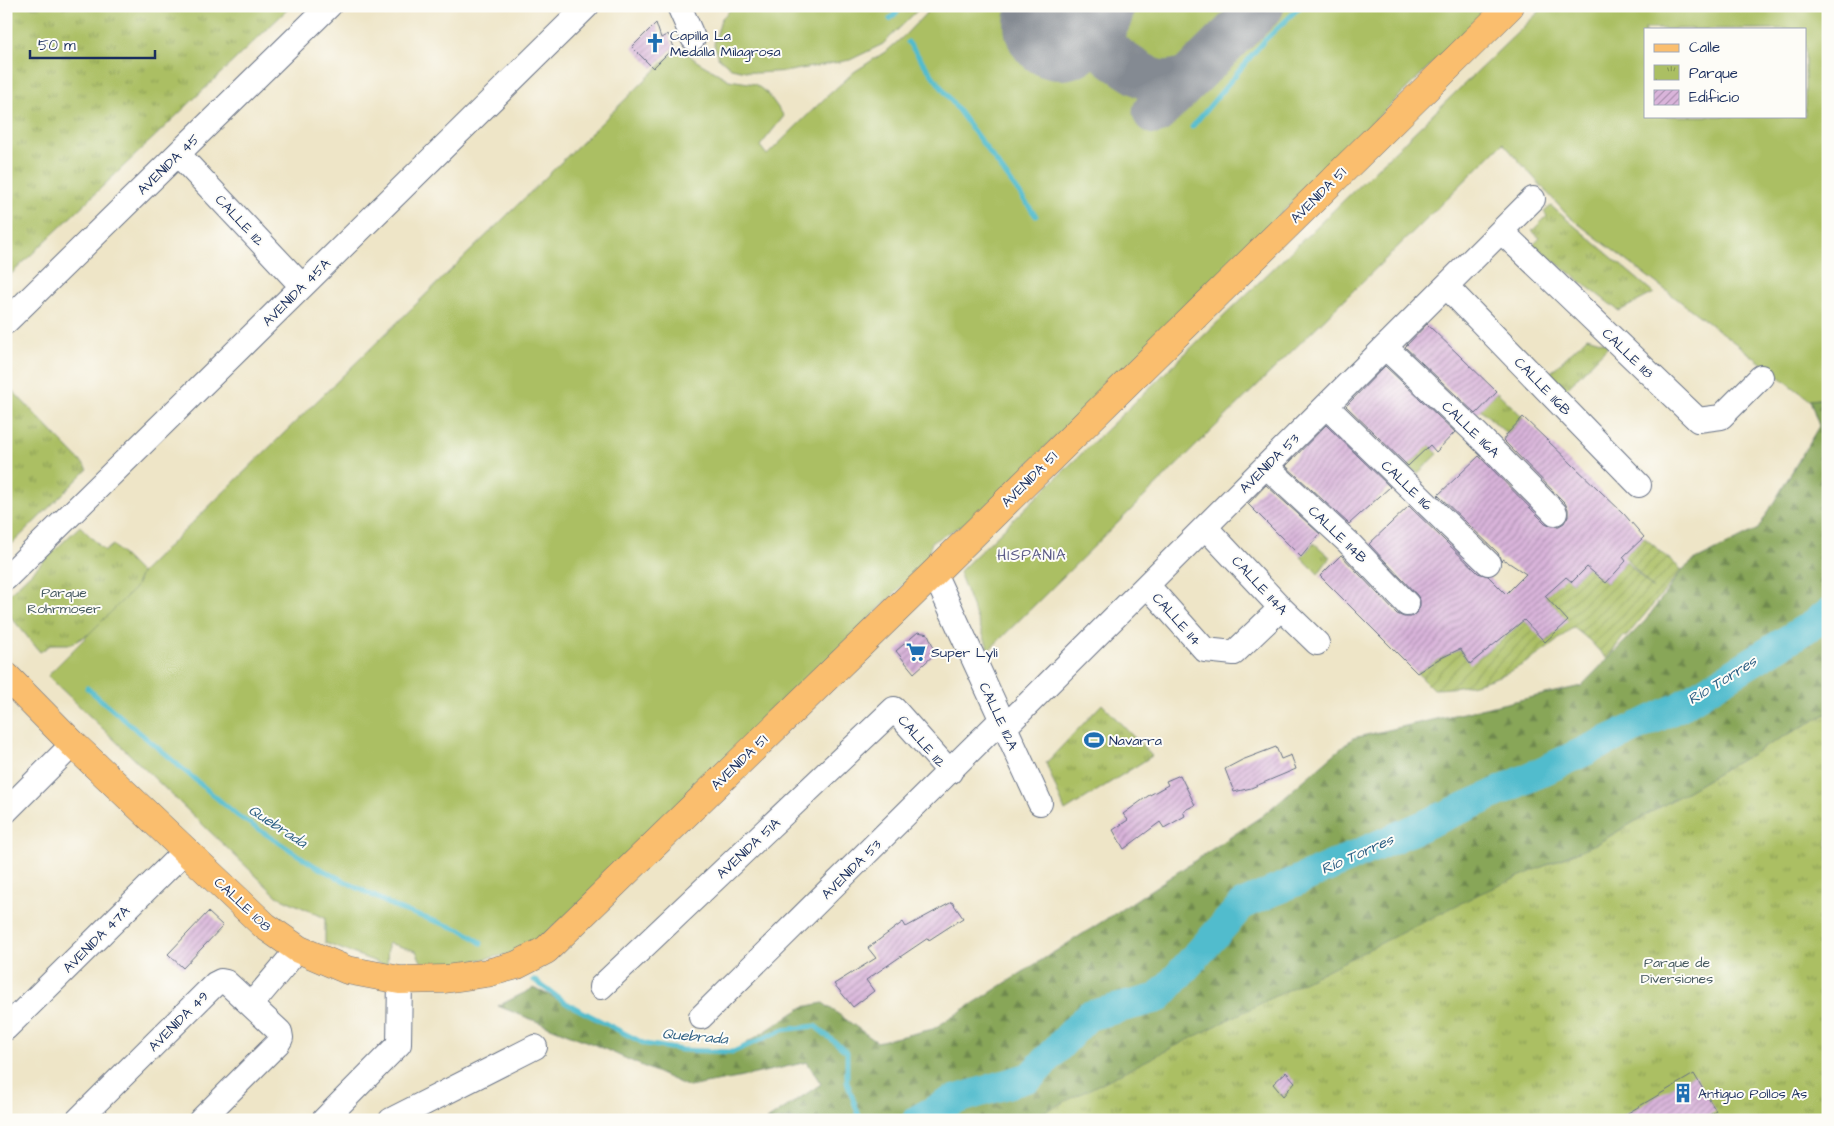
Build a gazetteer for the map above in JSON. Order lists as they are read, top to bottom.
{
  "streets": {
    "main road": ["AVENIDA 51", "CALLE 108"],
    "street": [
      "AVENIDA 45",
      "CALLE 112",
      "AVENIDA 45A",
      "CALLE 118",
      "CALLE 116B",
      "CALLE 116A",
      "AVENIDA 53",
      "CALLE 116",
      "CALLE 114B",
      "CALLE 114A",
      "CALLE 114",
      "CALLE 112A",
      "AVENIDA 51A",
      "AVENIDA 47A",
      "AVENIDA 49"
    ]
  },
  "crossings": [
    ["AVENIDA 45", "CALLE 112"],
    ["AVENIDA 51", "CALLE 112A"],
    ["AVENIDA 51", "CALLE 108"],
    ["CALLE 112", "AVENIDA 45A"],
    ["CALLE 112", "AVENIDA 53"],
    ["CALLE 112", "AVENIDA 51A"],
    ["CALLE 118", "AVENIDA 53"],
    ["CALLE 116B", "AVENIDA 53"],
    ["CALLE 116A", "AVENIDA 53"],
    ["AVENIDA 53", "CALLE 116"],
    ["AVENIDA 53", "CALLE 114B"],
    ["AVENIDA 53", "CALLE 114A"],
    ["AVENIDA 53", "CALLE 114"],
    ["AVENIDA 53", "CALLE 112A"],
    ["CALLE 114A", "CALLE 114"],
    ["CALLE 108", "AVENIDA 47A"]
  ],
  "districts": ["HISPANIA"],
  "water": ["Río Torres", "Quebrada"],
  "parks": ["Parque Rohrmoser", "Parque de Diversiones"],
  "places": {
    "church": ["Capilla La Medalla Milagrosa"],
    "supermarket": ["Super Lyli"],
    "sports": ["Navarra"],
    "building": ["Antiguo Pollos As"]
  },
  "legend": ["Calle", "Parque", "Edificio"],
  "scale_bar": "50 m"
}
